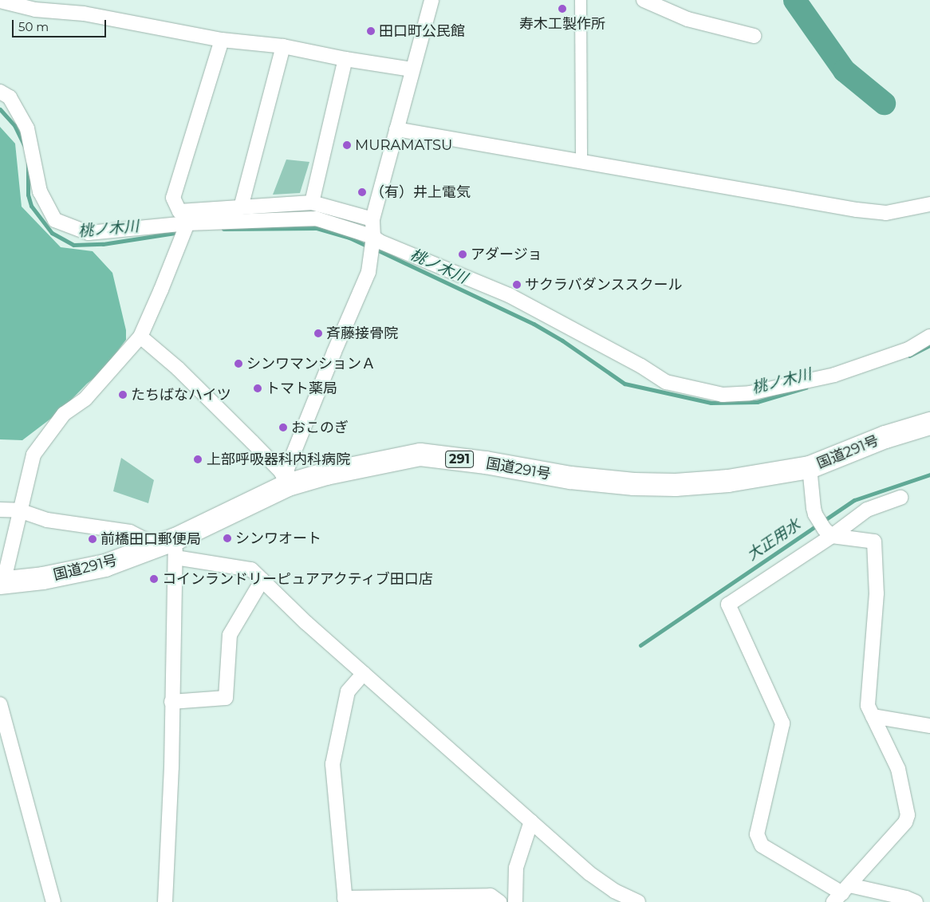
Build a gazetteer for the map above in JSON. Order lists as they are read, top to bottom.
{
  "streets": {
    "highway": ["国道291号", "291"]
  },
  "water": ["桃ノ木川", "大正用水"],
  "places": [
    "寿木工製作所",
    "田口町公民館",
    "MURAMATSU",
    "（有）井上電気",
    "アダージョ",
    "サクラバダンススクール",
    "斉藤接骨院",
    "シンワマンションＡ",
    "トマト薬局",
    "たちばなハイツ",
    "おこのぎ",
    "上部呼吸器科内科病院",
    "シンワオート",
    "前橋田口郵便局",
    "コインランドリーピュアアクティブ田口店"
  ],
  "scale_bar": "50 m"
}
